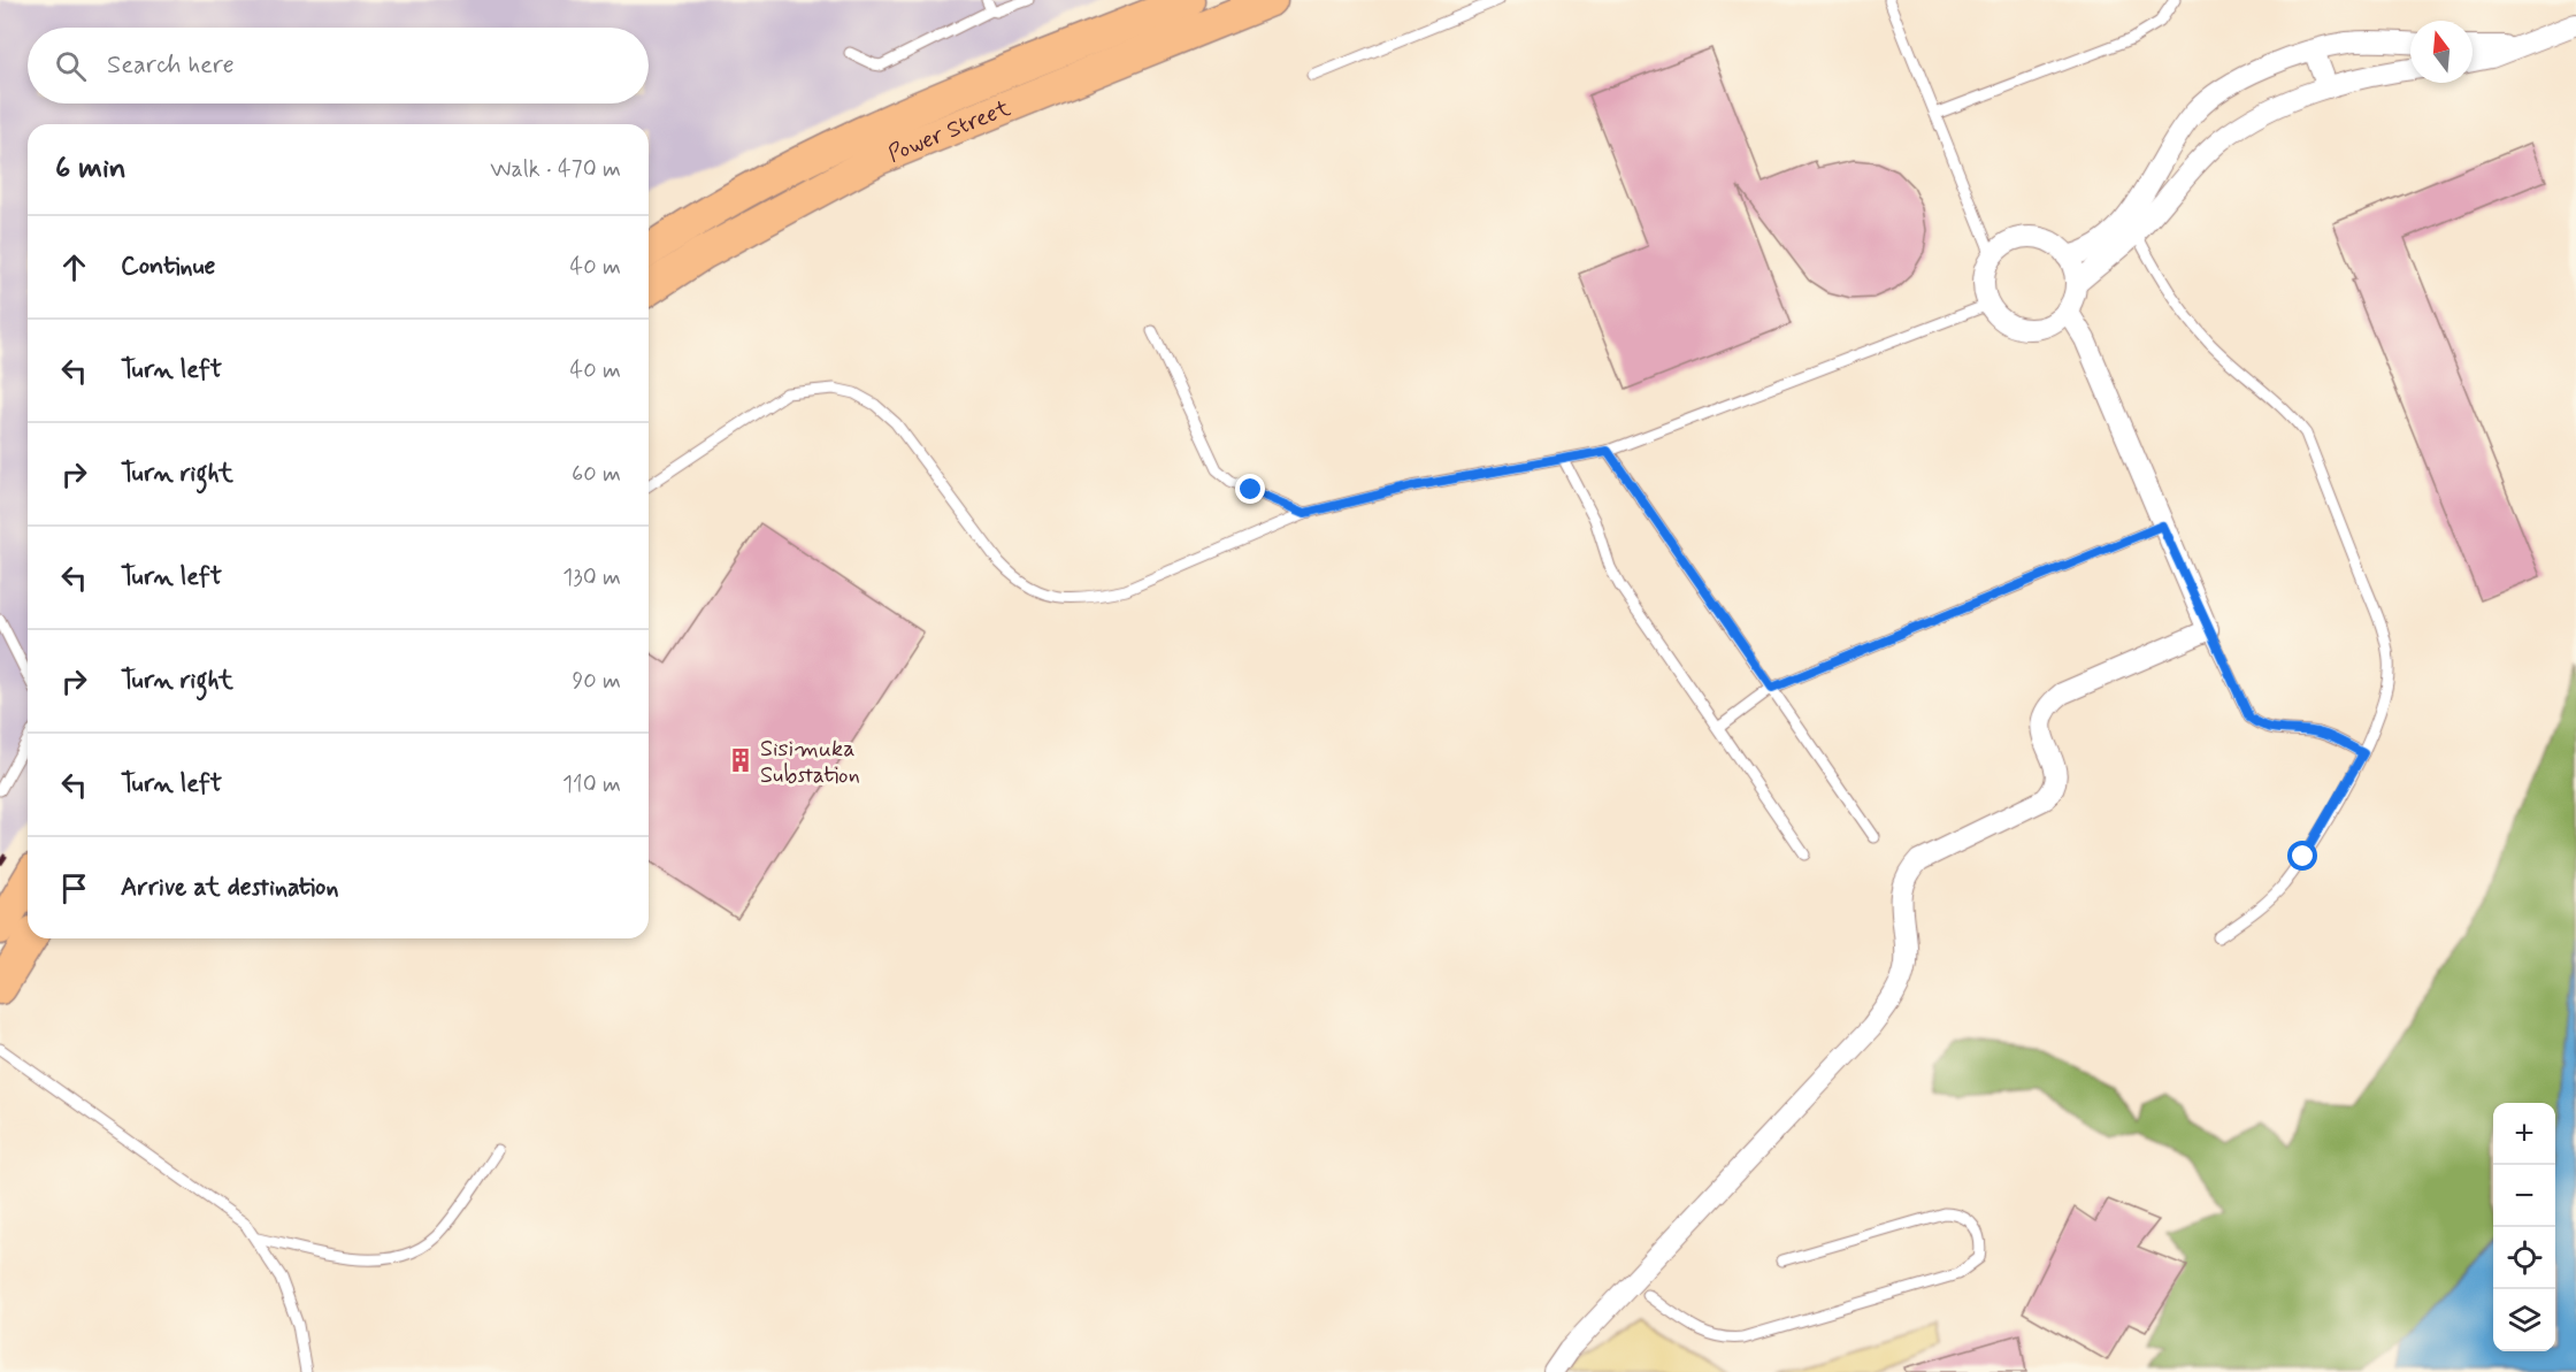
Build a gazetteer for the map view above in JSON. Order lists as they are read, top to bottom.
{
  "streets": {
    "main road": ["Power Street"]
  },
  "places": {
    "building": ["Sisimuka Substation"]
  },
  "north": "top",
  "page": {
    "search": "Search here",
    "heading": ["6 min", "Walk · 470 m"],
    "list": [
      ["Continue", "40 m"],
      ["Turn left", "40 m"],
      ["Turn right", "60 m"],
      ["Turn left", "130 m"],
      ["Turn right", "90 m"],
      ["Turn left", "110 m"],
      "Arrive at destination"
    ],
    "map_buttons": ["+", "−"]
  }
}
